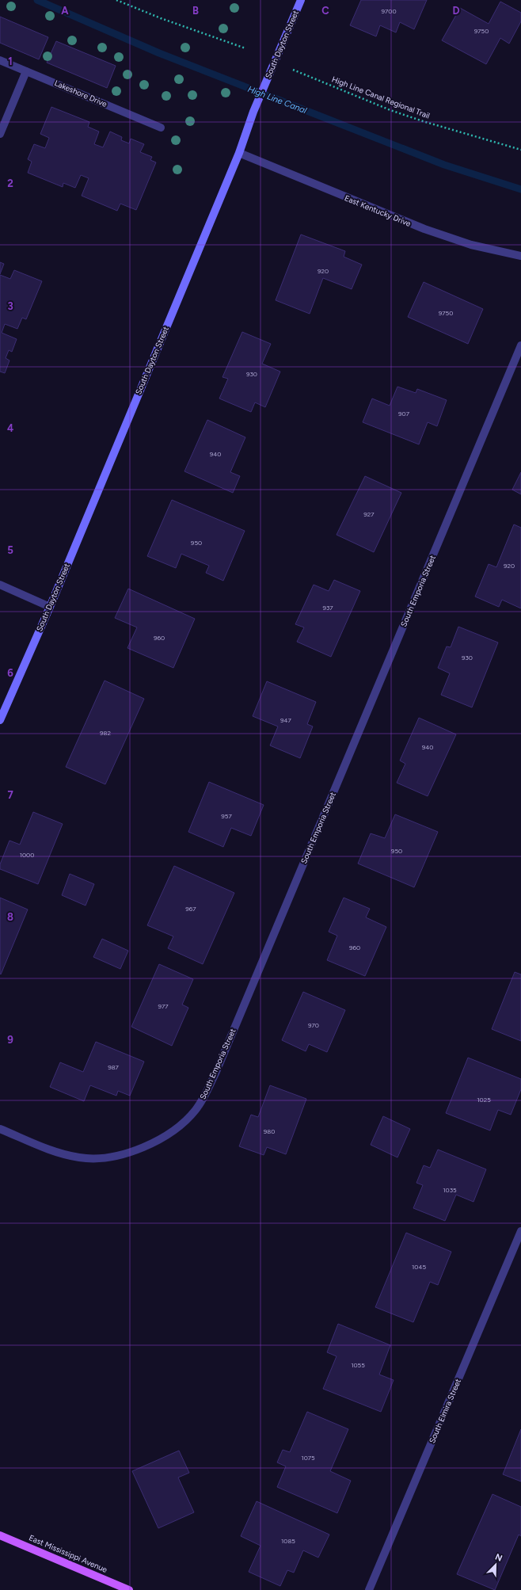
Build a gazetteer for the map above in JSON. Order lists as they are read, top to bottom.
{
  "streets": {
    "main road": ["East Mississippi Avenue"],
    "street": [
      "South Dayton Street",
      "Lakeshore Drive",
      "East Kentucky Drive",
      "South Emporia Street",
      "South Elmira Street"
    ],
    "path": ["High Line Canal Regional Trail"]
  },
  "crossings": [
    ["South Dayton Street", "East Kentucky Drive"]
  ],
  "water": ["High Line Canal"],
  "house_numbers": [
    "9700",
    "9750",
    "920",
    "9750",
    "930",
    "907",
    "940",
    "927",
    "950",
    "920",
    "937",
    "960",
    "930",
    "947",
    "982",
    "940",
    "957",
    "950",
    "1000",
    "967",
    "960",
    "977",
    "970",
    "987",
    "1025",
    "980",
    "1035",
    "1045",
    "1055",
    "1075",
    "1085"
  ],
  "north": "top right",
  "grid": {
    "columns": [
      "A",
      "B",
      "C",
      "D"
    ],
    "rows": [
      "1",
      "2",
      "3",
      "4",
      "5",
      "6",
      "7",
      "8",
      "9"
    ]
  }
}
